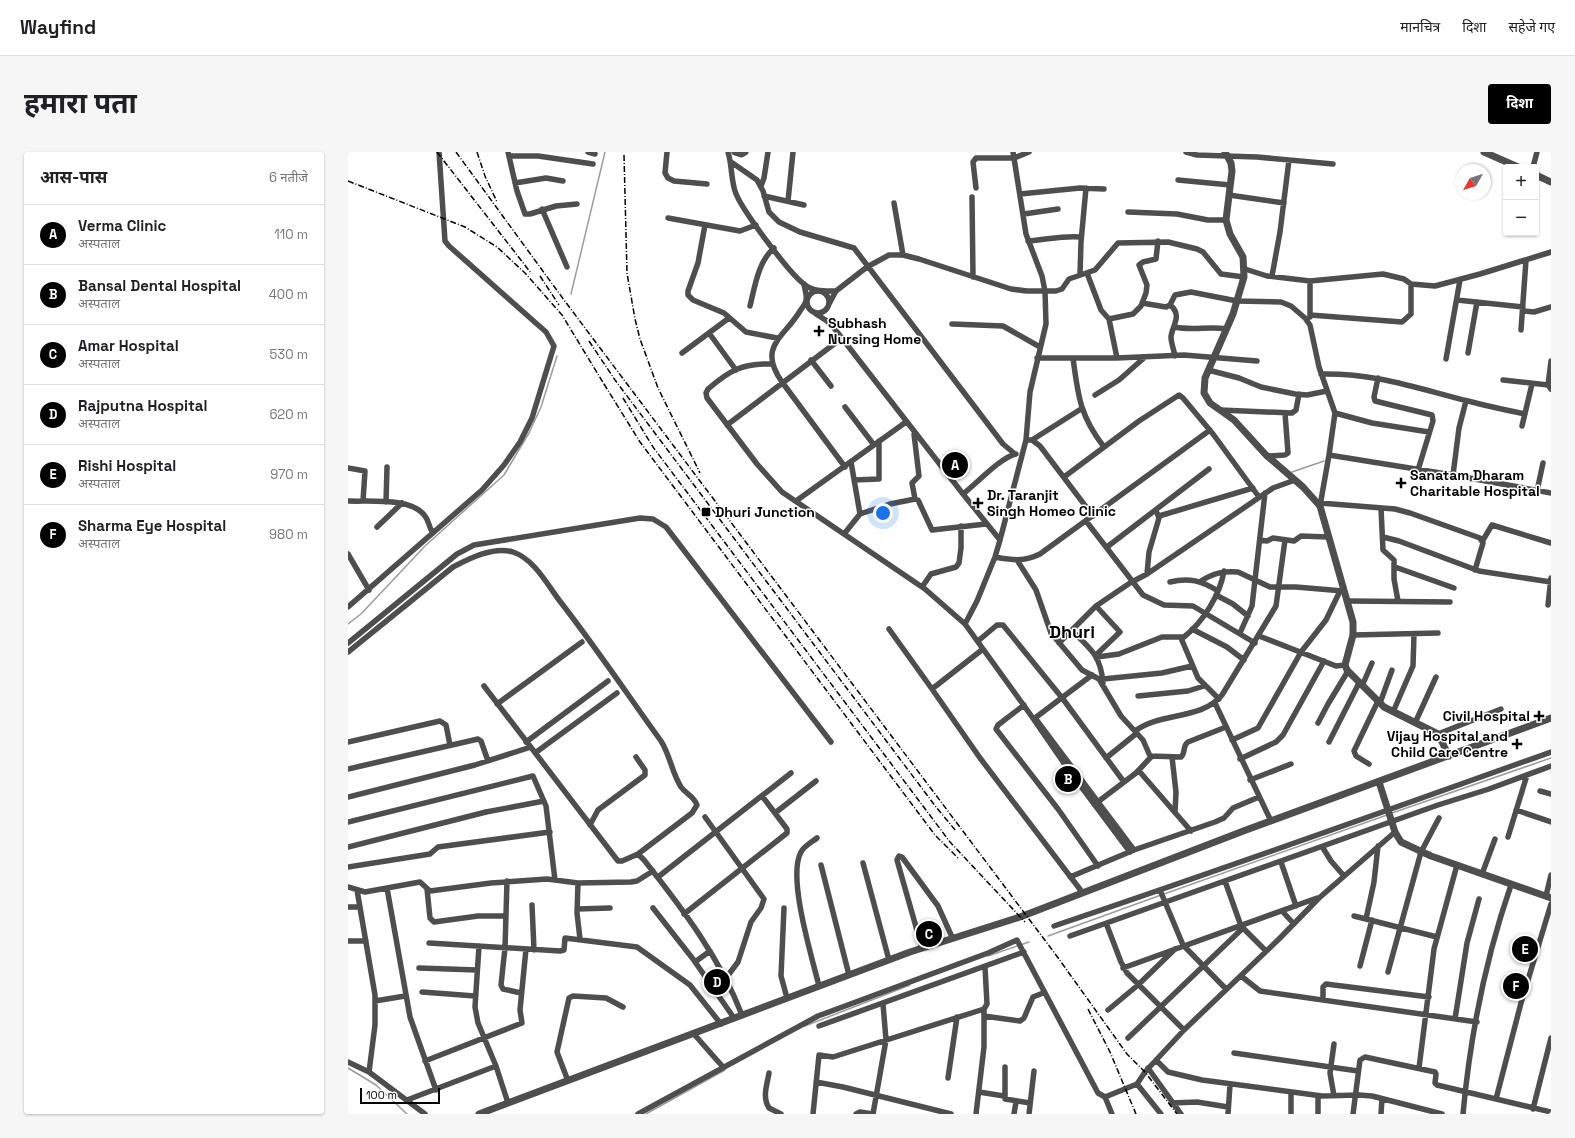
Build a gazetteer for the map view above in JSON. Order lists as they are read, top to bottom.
{
  "districts": ["Dhuri"],
  "places": {
    "health": [
      "Subhash Nursing Home",
      "Sanatam Dharam Charitable Hospital",
      "Dr. Taranjit Singh Homeo Clinic",
      "Civil Hospital",
      "Vijay Hospital and Child Care Centre"
    ],
    "transit": ["Dhuri Junction"]
  },
  "scale_bar": "100 m",
  "north": "bottom left",
  "page": {
    "header": "Wayfind",
    "nav": ["मानचित्र", "दिशा", "सहेजे गए"],
    "buttons": "दिशा",
    "title": "हमारा पता",
    "heading": ["आस-पास", "6 नतीजे"],
    "map_buttons": ["+", "−"],
    "list": [
      {
        "mark": "A",
        "name": "Verma Clinic",
        "note": "अस्पताल",
        "value": "110 m"
      },
      {
        "mark": "B",
        "name": "Bansal Dental Hospital",
        "note": "अस्पताल",
        "value": "400 m"
      },
      {
        "mark": "C",
        "name": "Amar Hospital",
        "note": "अस्पताल",
        "value": "530 m"
      },
      {
        "mark": "D",
        "name": "Rajputna Hospital",
        "note": "अस्पताल",
        "value": "620 m"
      },
      {
        "mark": "E",
        "name": "Rishi Hospital",
        "note": "अस्पताल",
        "value": "970 m"
      },
      {
        "mark": "F",
        "name": "Sharma Eye Hospital",
        "note": "अस्पताल",
        "value": "980 m"
      }
    ],
    "pins": [
      "A",
      "B",
      "C",
      "E",
      "D",
      "F"
    ],
    "scale": "100 m"
  }
}
